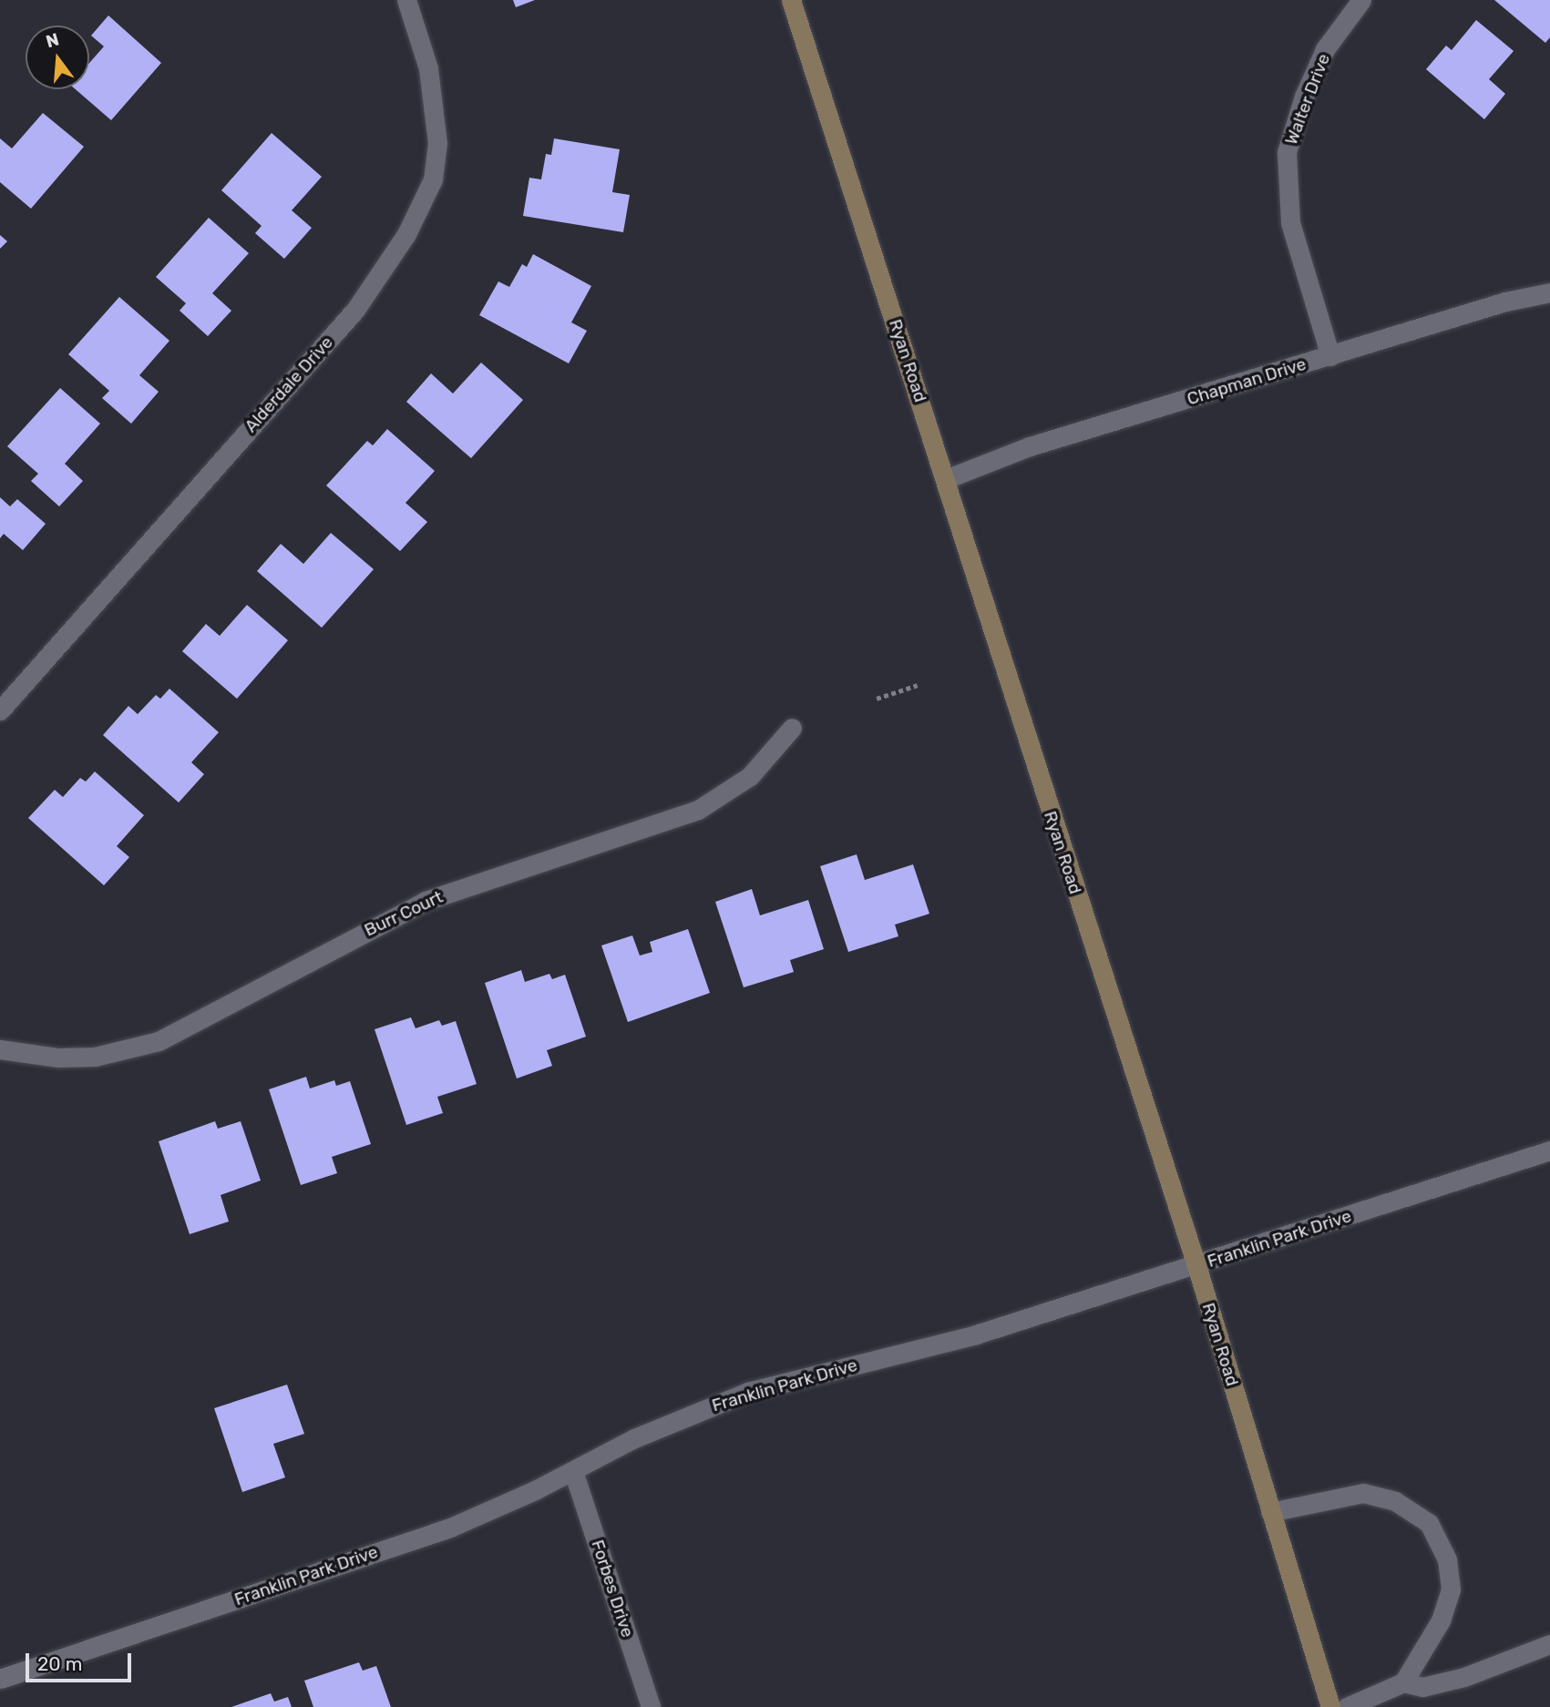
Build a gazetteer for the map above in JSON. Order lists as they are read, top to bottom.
{
  "streets": {
    "main road": ["Ryan Road"],
    "street": [
      "Walter Drive",
      "Chapman Drive",
      "Alderdale Drive",
      "Burr Court",
      "Franklin Park Drive",
      "Forbes Drive"
    ]
  },
  "crossings": [
    ["Walter Drive", "Chapman Drive"],
    ["Ryan Road", "Chapman Drive"],
    ["Ryan Road", "Franklin Park Drive"],
    ["Franklin Park Drive", "Forbes Drive"]
  ],
  "scale_bar": "20 m",
  "north": "top"
}
